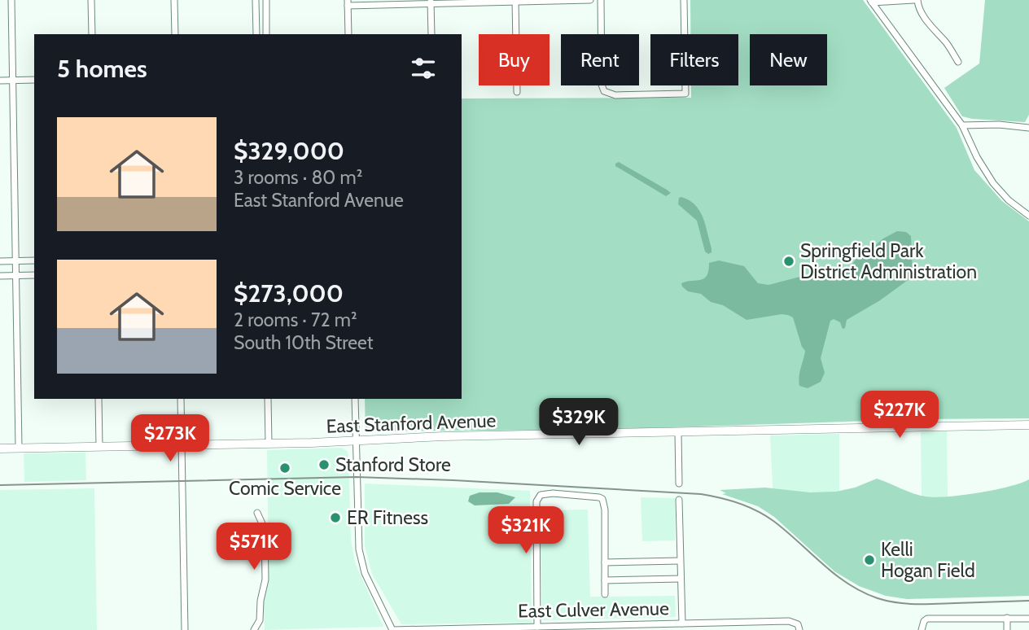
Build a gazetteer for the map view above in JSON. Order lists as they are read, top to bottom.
{
  "streets": {
    "main road": ["East Stanford Avenue"],
    "street": ["East Culver Avenue"]
  },
  "places": [
    "Springfield Park District Administration",
    "Stanford Store",
    "Comic Service",
    "ER Fitness",
    "Kelli Hogan Field"
  ],
  "page": {
    "chip": [
      "Buy",
      "Rent",
      "Filters",
      "New"
    ],
    "heading": "5 homes",
    "list": [
      {
        "name": "$329,000",
        "note": "3 rooms · 80 m² · East Stanford Avenue"
      },
      {
        "name": "$273,000",
        "note": "2 rooms · 72 m² · South 10th Street"
      }
    ],
    "price": [
      "$227K",
      "$329K",
      "$273K",
      "$321K",
      "$571K"
    ]
  }
}
